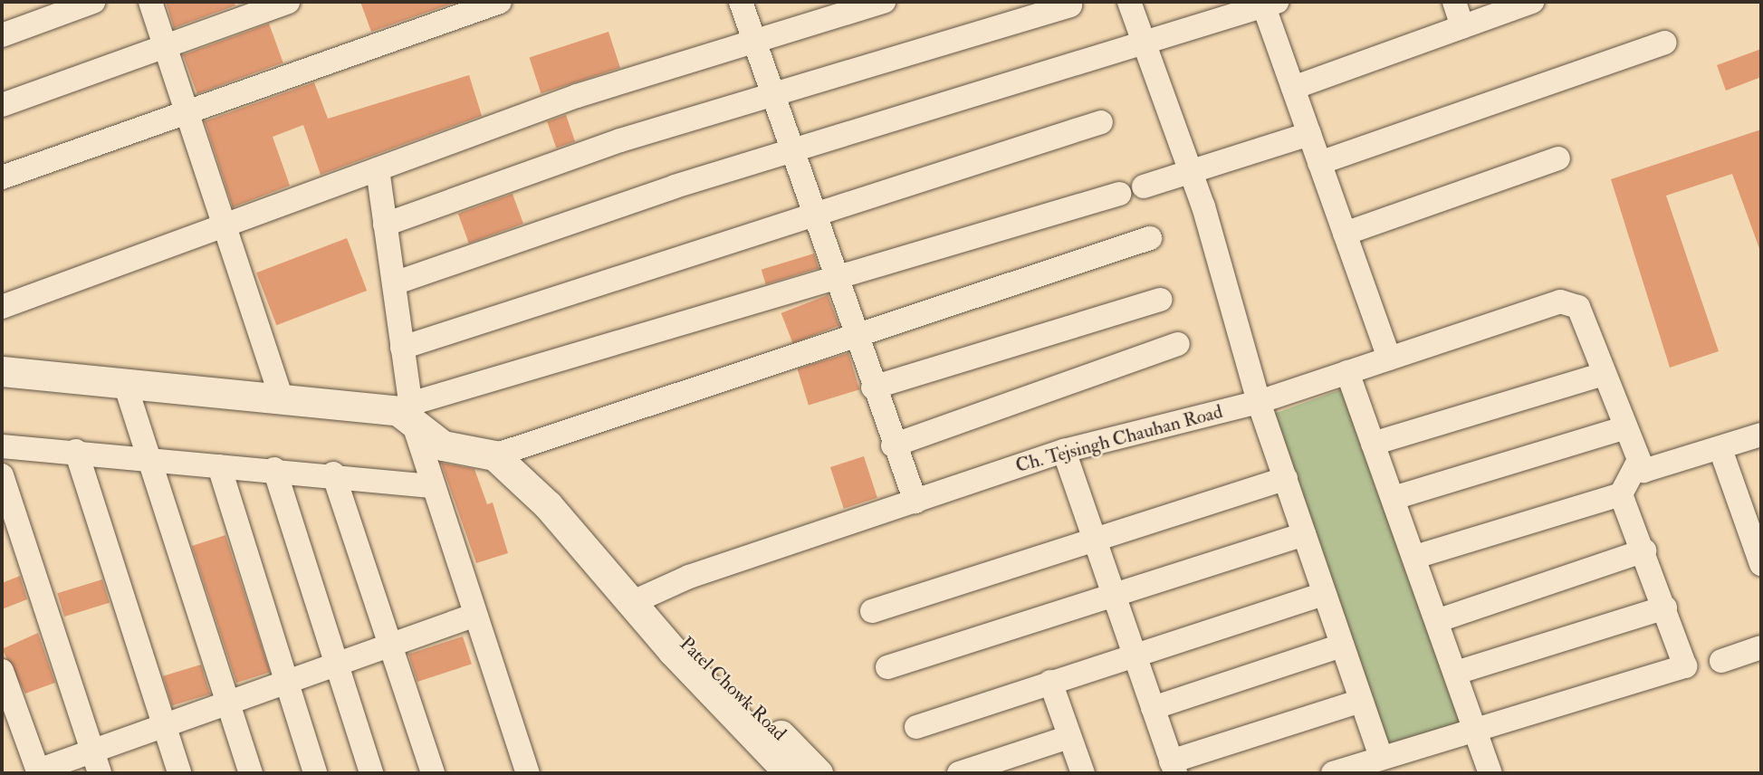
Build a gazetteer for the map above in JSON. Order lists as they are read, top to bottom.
{
  "streets": {
    "street": ["Ch. Tejsingh Chauhan Road", "Patel Chowk Road"]
  },
  "crossings": [
    ["Ch. Tejsingh Chauhan Road", "Patel Chowk Road"]
  ]
}
